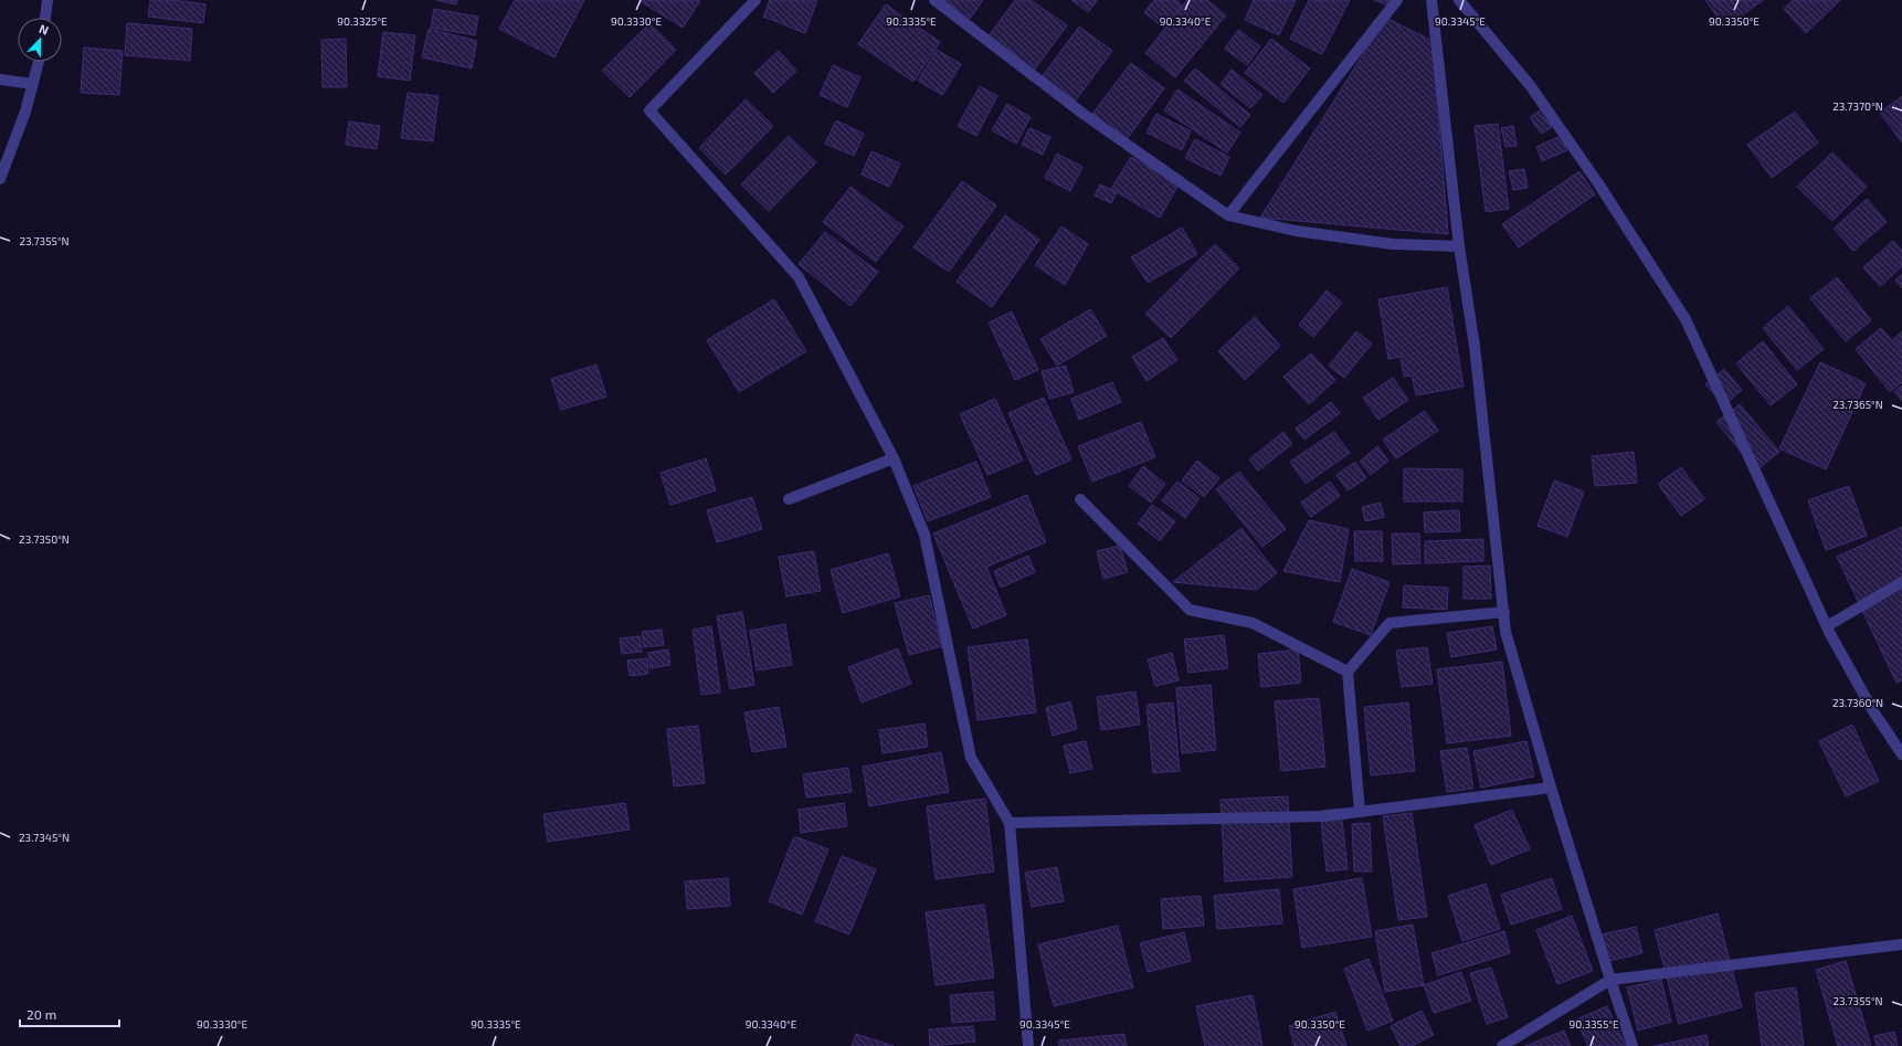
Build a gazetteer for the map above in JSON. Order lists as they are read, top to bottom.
{
  "scale_bar": "20 m",
  "north": "top",
  "coordinates": [
    "90.3325°E",
    "90.3330°E",
    "90.3335°E",
    "90.3340°E",
    "90.3345°E",
    "90.3350°E",
    "23.7370°N",
    "23.7355°N",
    "23.7365°N",
    "23.7350°N",
    "23.7360°N",
    "23.7345°N",
    "90.3355°E"
  ]
}
